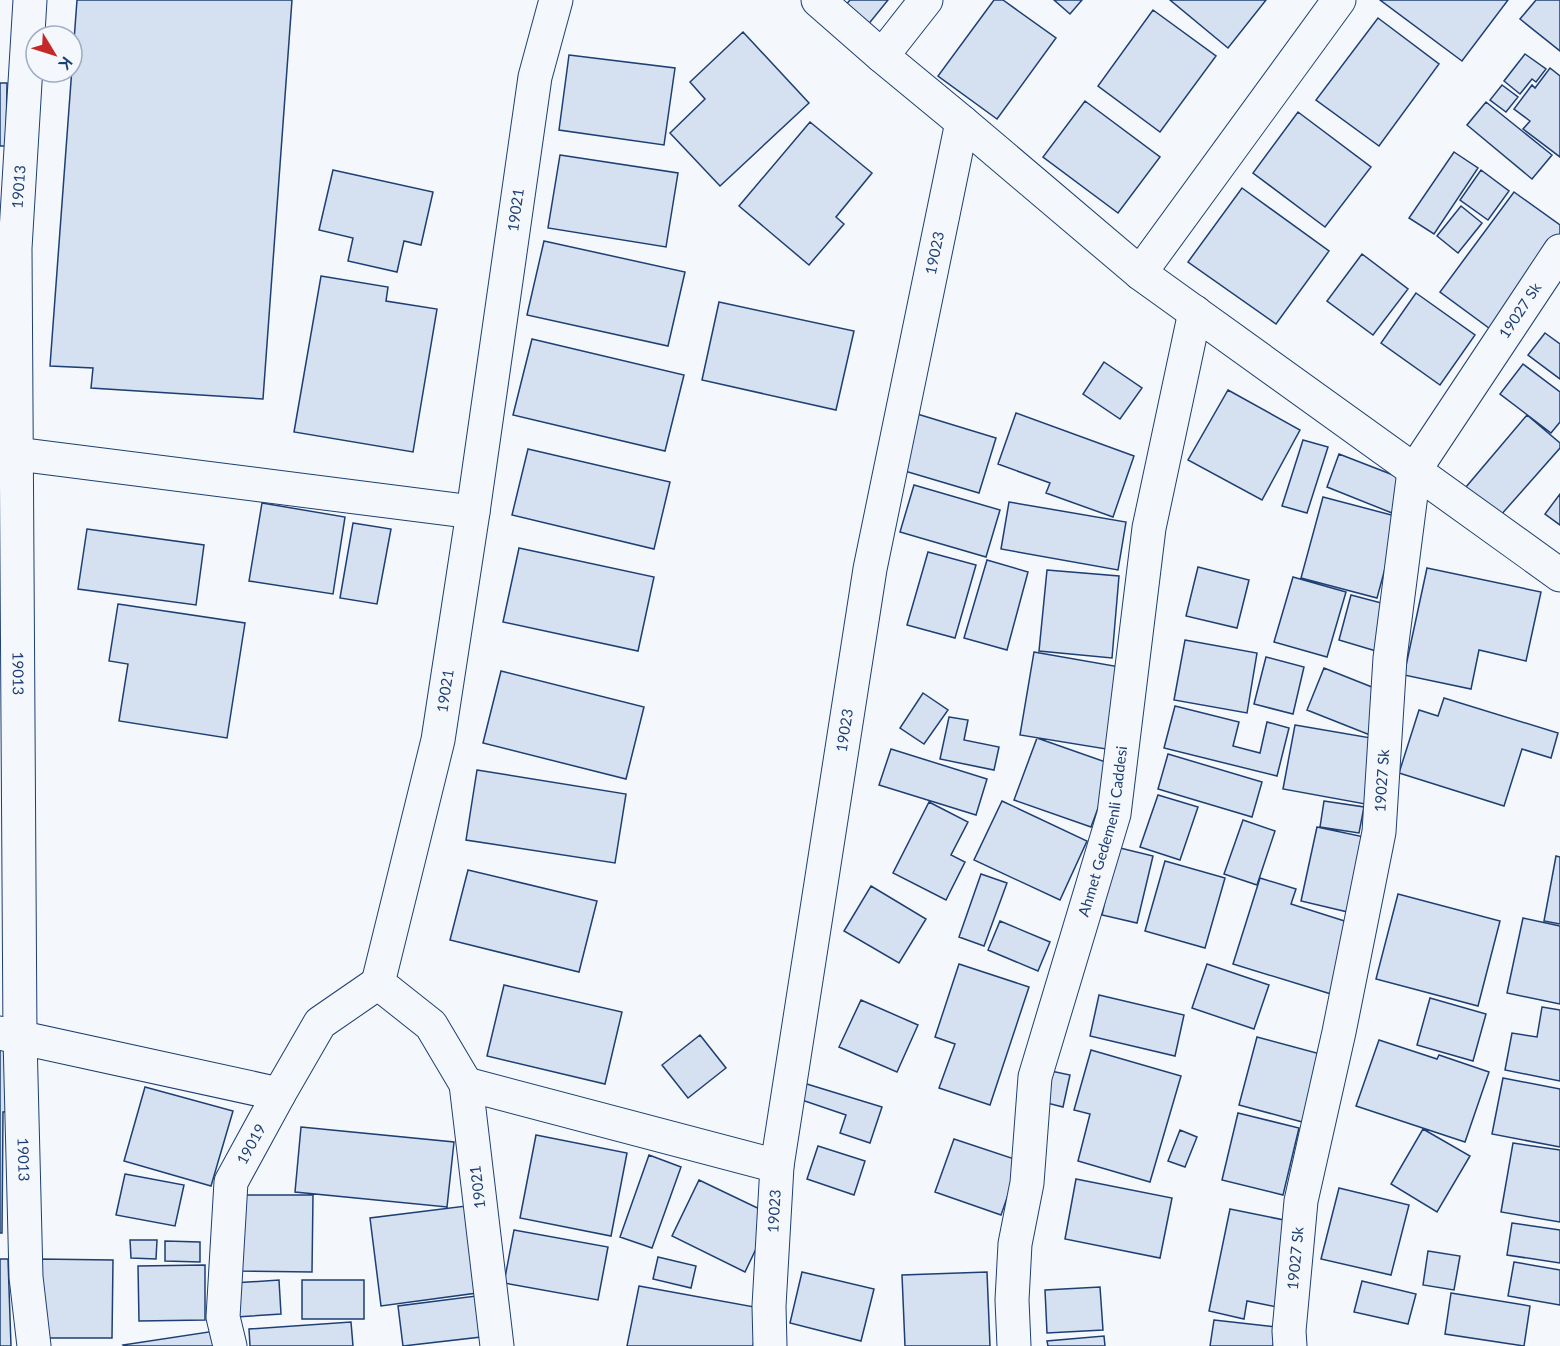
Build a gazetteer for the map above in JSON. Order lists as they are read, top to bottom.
{
  "streets": {
    "street": [
      "19013",
      "19021",
      "19023",
      "19027 Sk",
      "Ahmet Gedemenli Caddesi",
      "19019"
    ]
  },
  "crossings": [
    ["19021", "19019"]
  ],
  "north": "bottom right"
}
